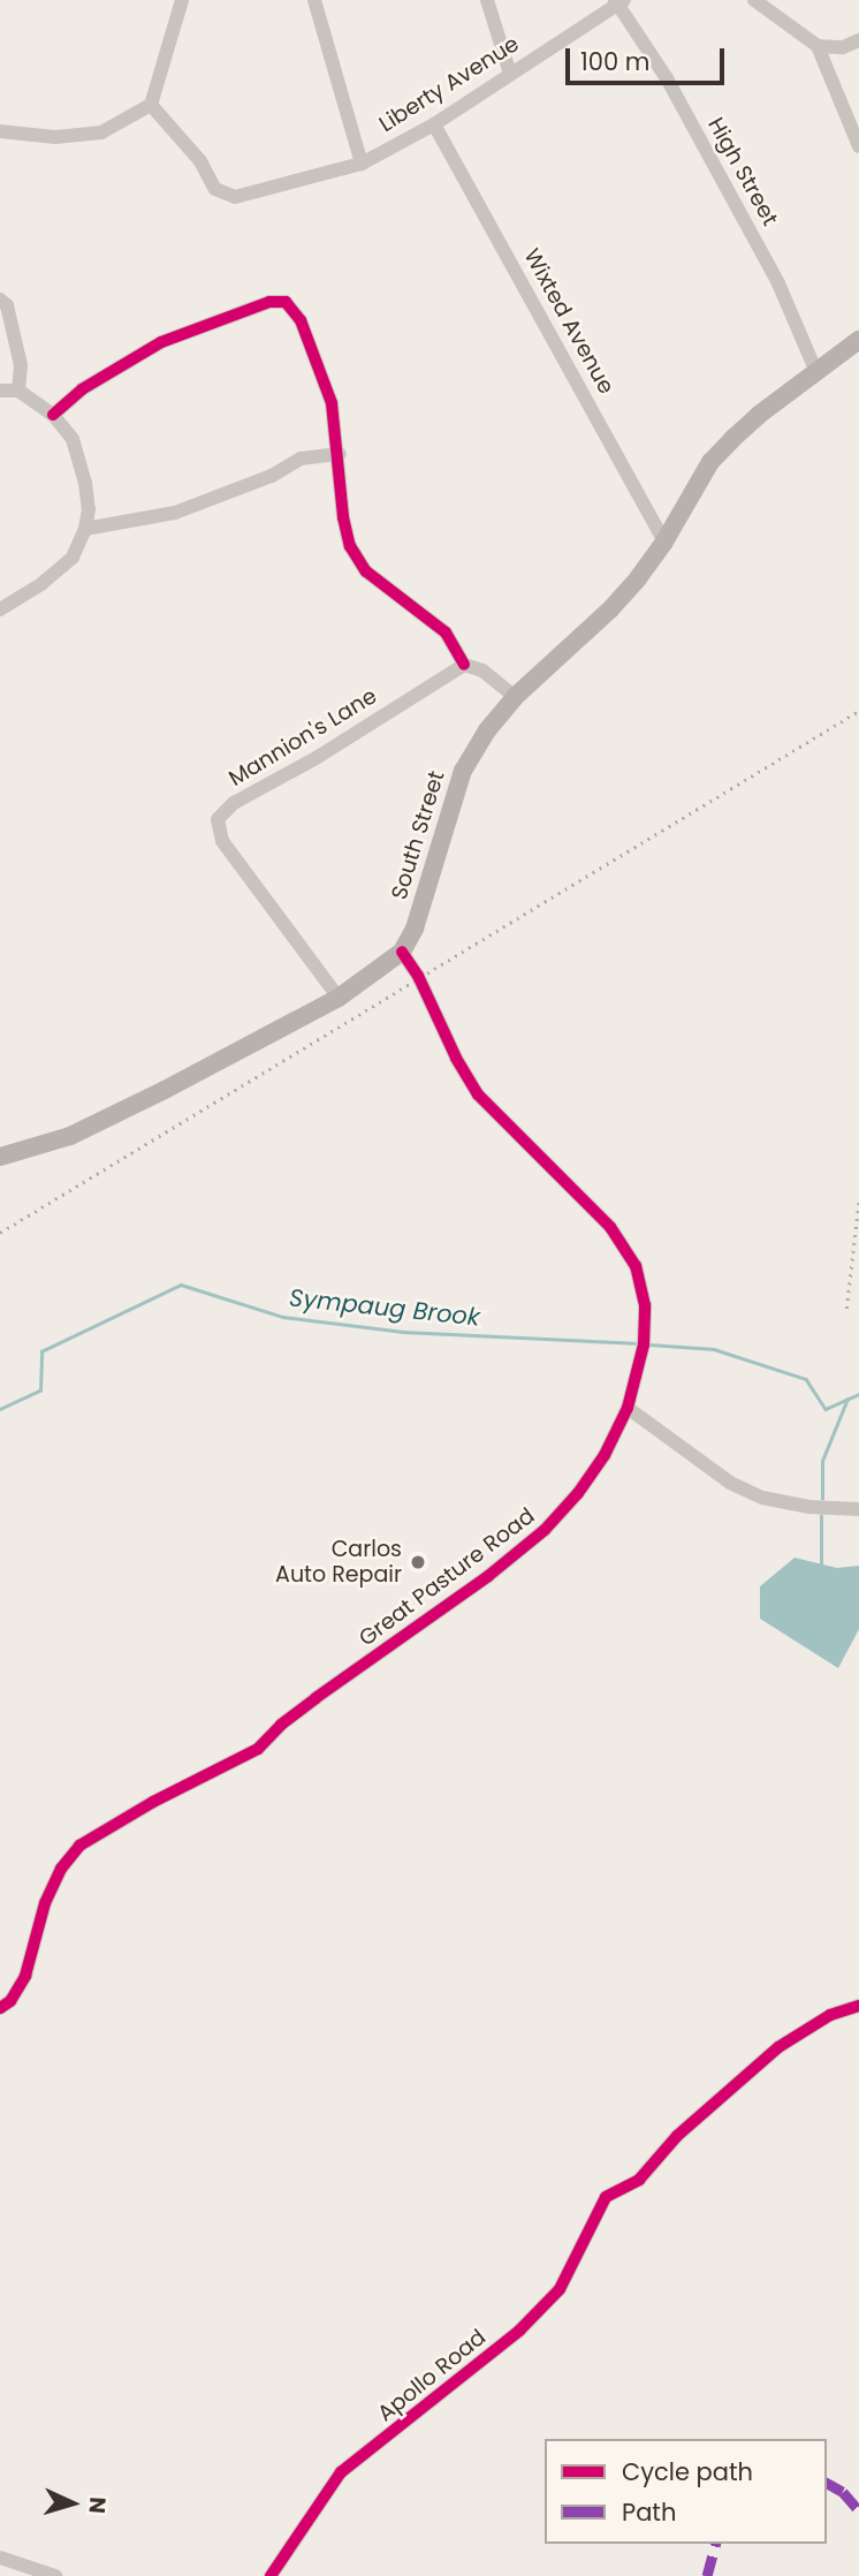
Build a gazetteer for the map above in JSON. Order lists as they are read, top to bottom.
{
  "streets": {
    "main road": ["South Street"],
    "street": [
      "Liberty Avenue",
      "High Street",
      "Wixted Avenue",
      "Mannion's Lane",
      "Great Pasture Road",
      "Apollo Road"
    ]
  },
  "crossings": [
    ["Liberty Avenue", "High Street"],
    ["Liberty Avenue", "Wixted Avenue"],
    ["High Street", "South Street"],
    ["Wixted Avenue", "South Street"],
    ["Mannion's Lane", "South Street"],
    ["South Street", "Great Pasture Road"]
  ],
  "water": ["Sympaug Brook"],
  "places": ["Carlos Auto Repair"],
  "legend": ["Cycle path", "Path"],
  "scale_bar": "100 m",
  "north": "right"
}
